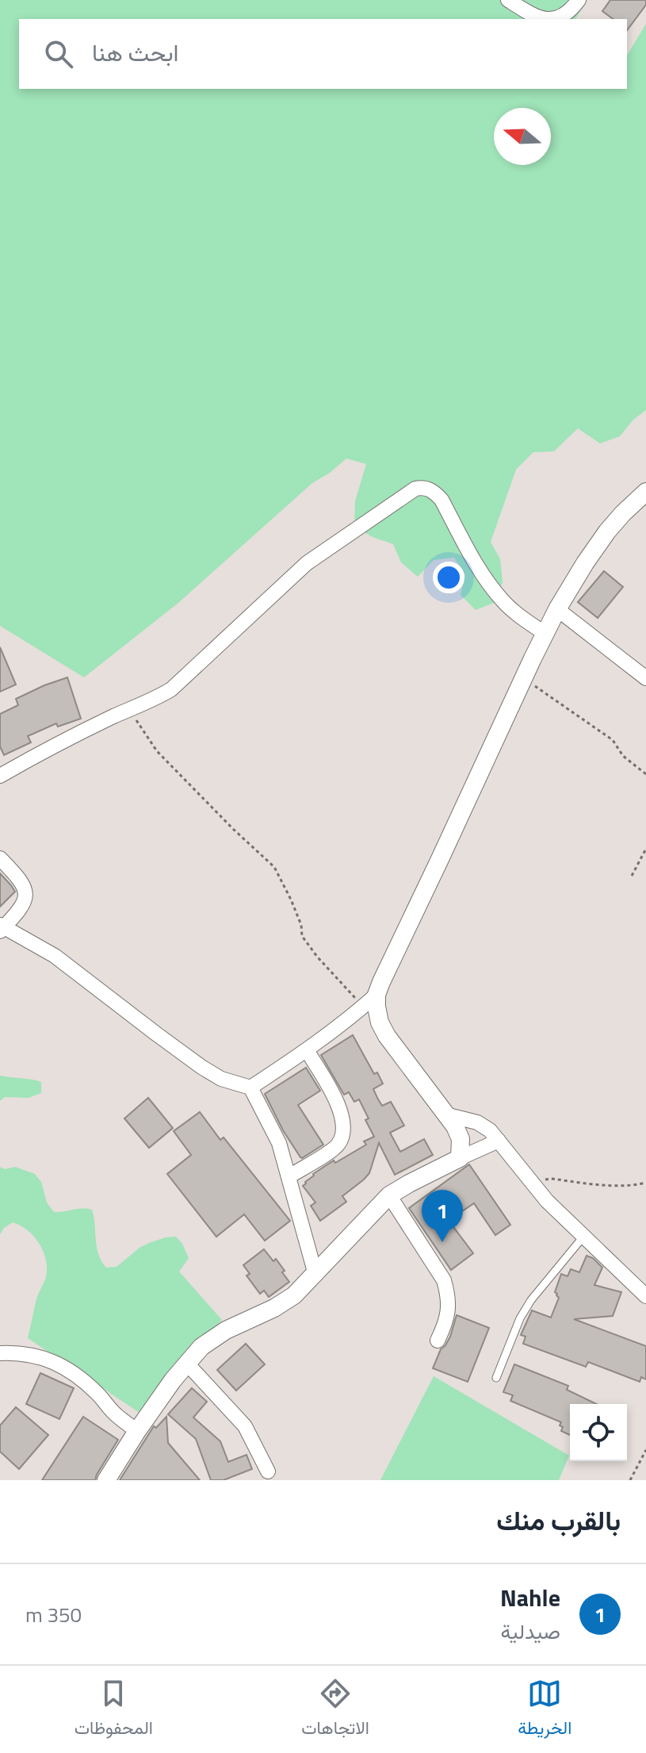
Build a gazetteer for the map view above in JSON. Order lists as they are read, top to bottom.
{
  "north": "left",
  "page": {
    "search": "ابحث هنا",
    "pins": "1",
    "heading": "بالقرب منك",
    "list": [
      {
        "mark": "1",
        "name": "Nahle",
        "note": "صيدلية",
        "value": "350 m"
      }
    ],
    "nav": ["الخريطة", "الاتجاهات", "المحفوظات"]
  }
}
